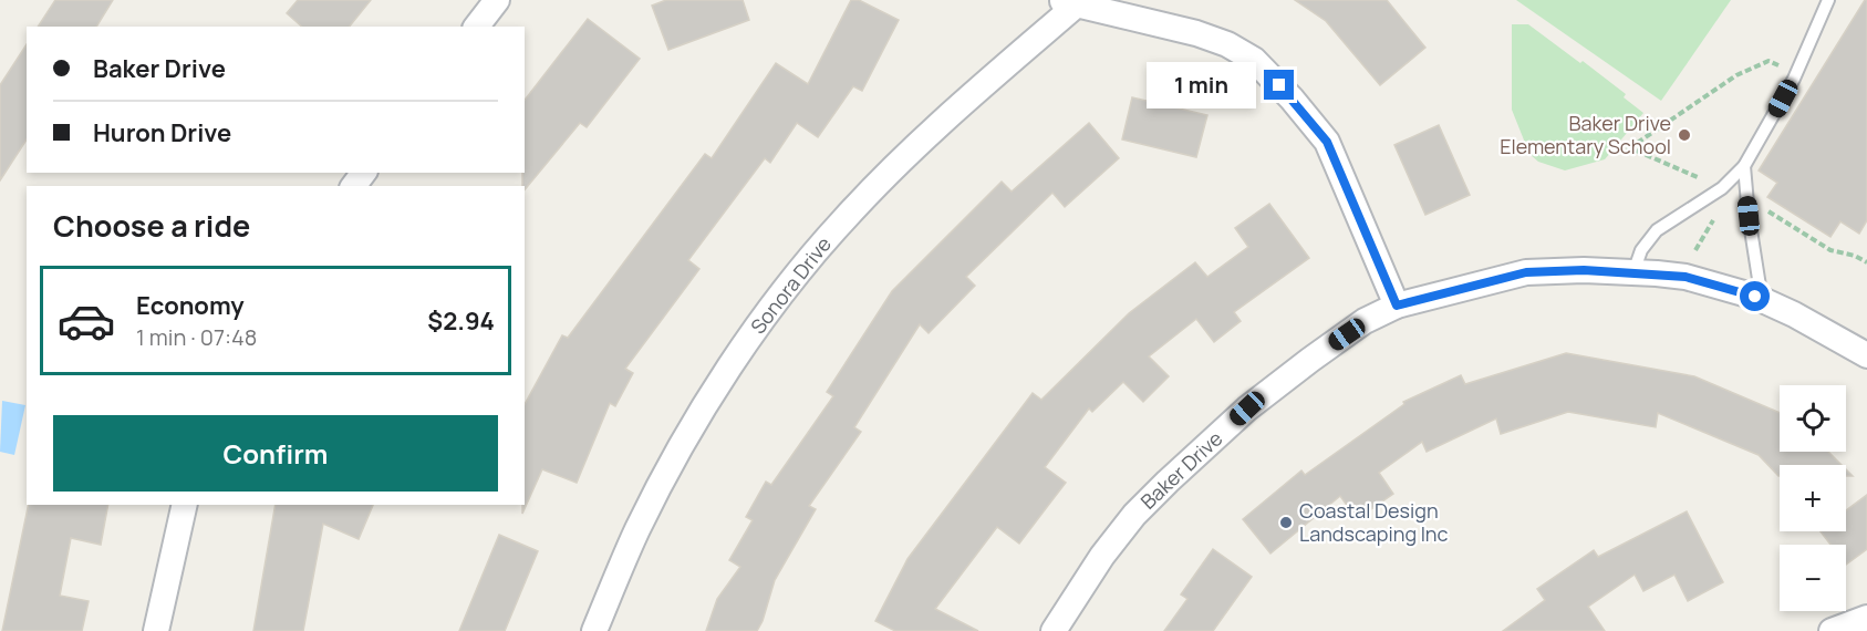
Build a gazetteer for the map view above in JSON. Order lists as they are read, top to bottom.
{
  "streets": {
    "street": ["Sonora Drive", "Baker Drive"]
  },
  "places": ["Baker Drive Elementary School", "Coastal Design Landscaping Inc"],
  "page": {
    "banner": ["Baker Drive", "Huron Drive"],
    "bubble": "1 min",
    "heading": "Choose a ride",
    "list": [
      {
        "name": "Economy",
        "note": "1 min · 07:48",
        "value": "$2.94"
      }
    ],
    "map_buttons": ["+", "−"],
    "buttons": "Confirm"
  }
}
